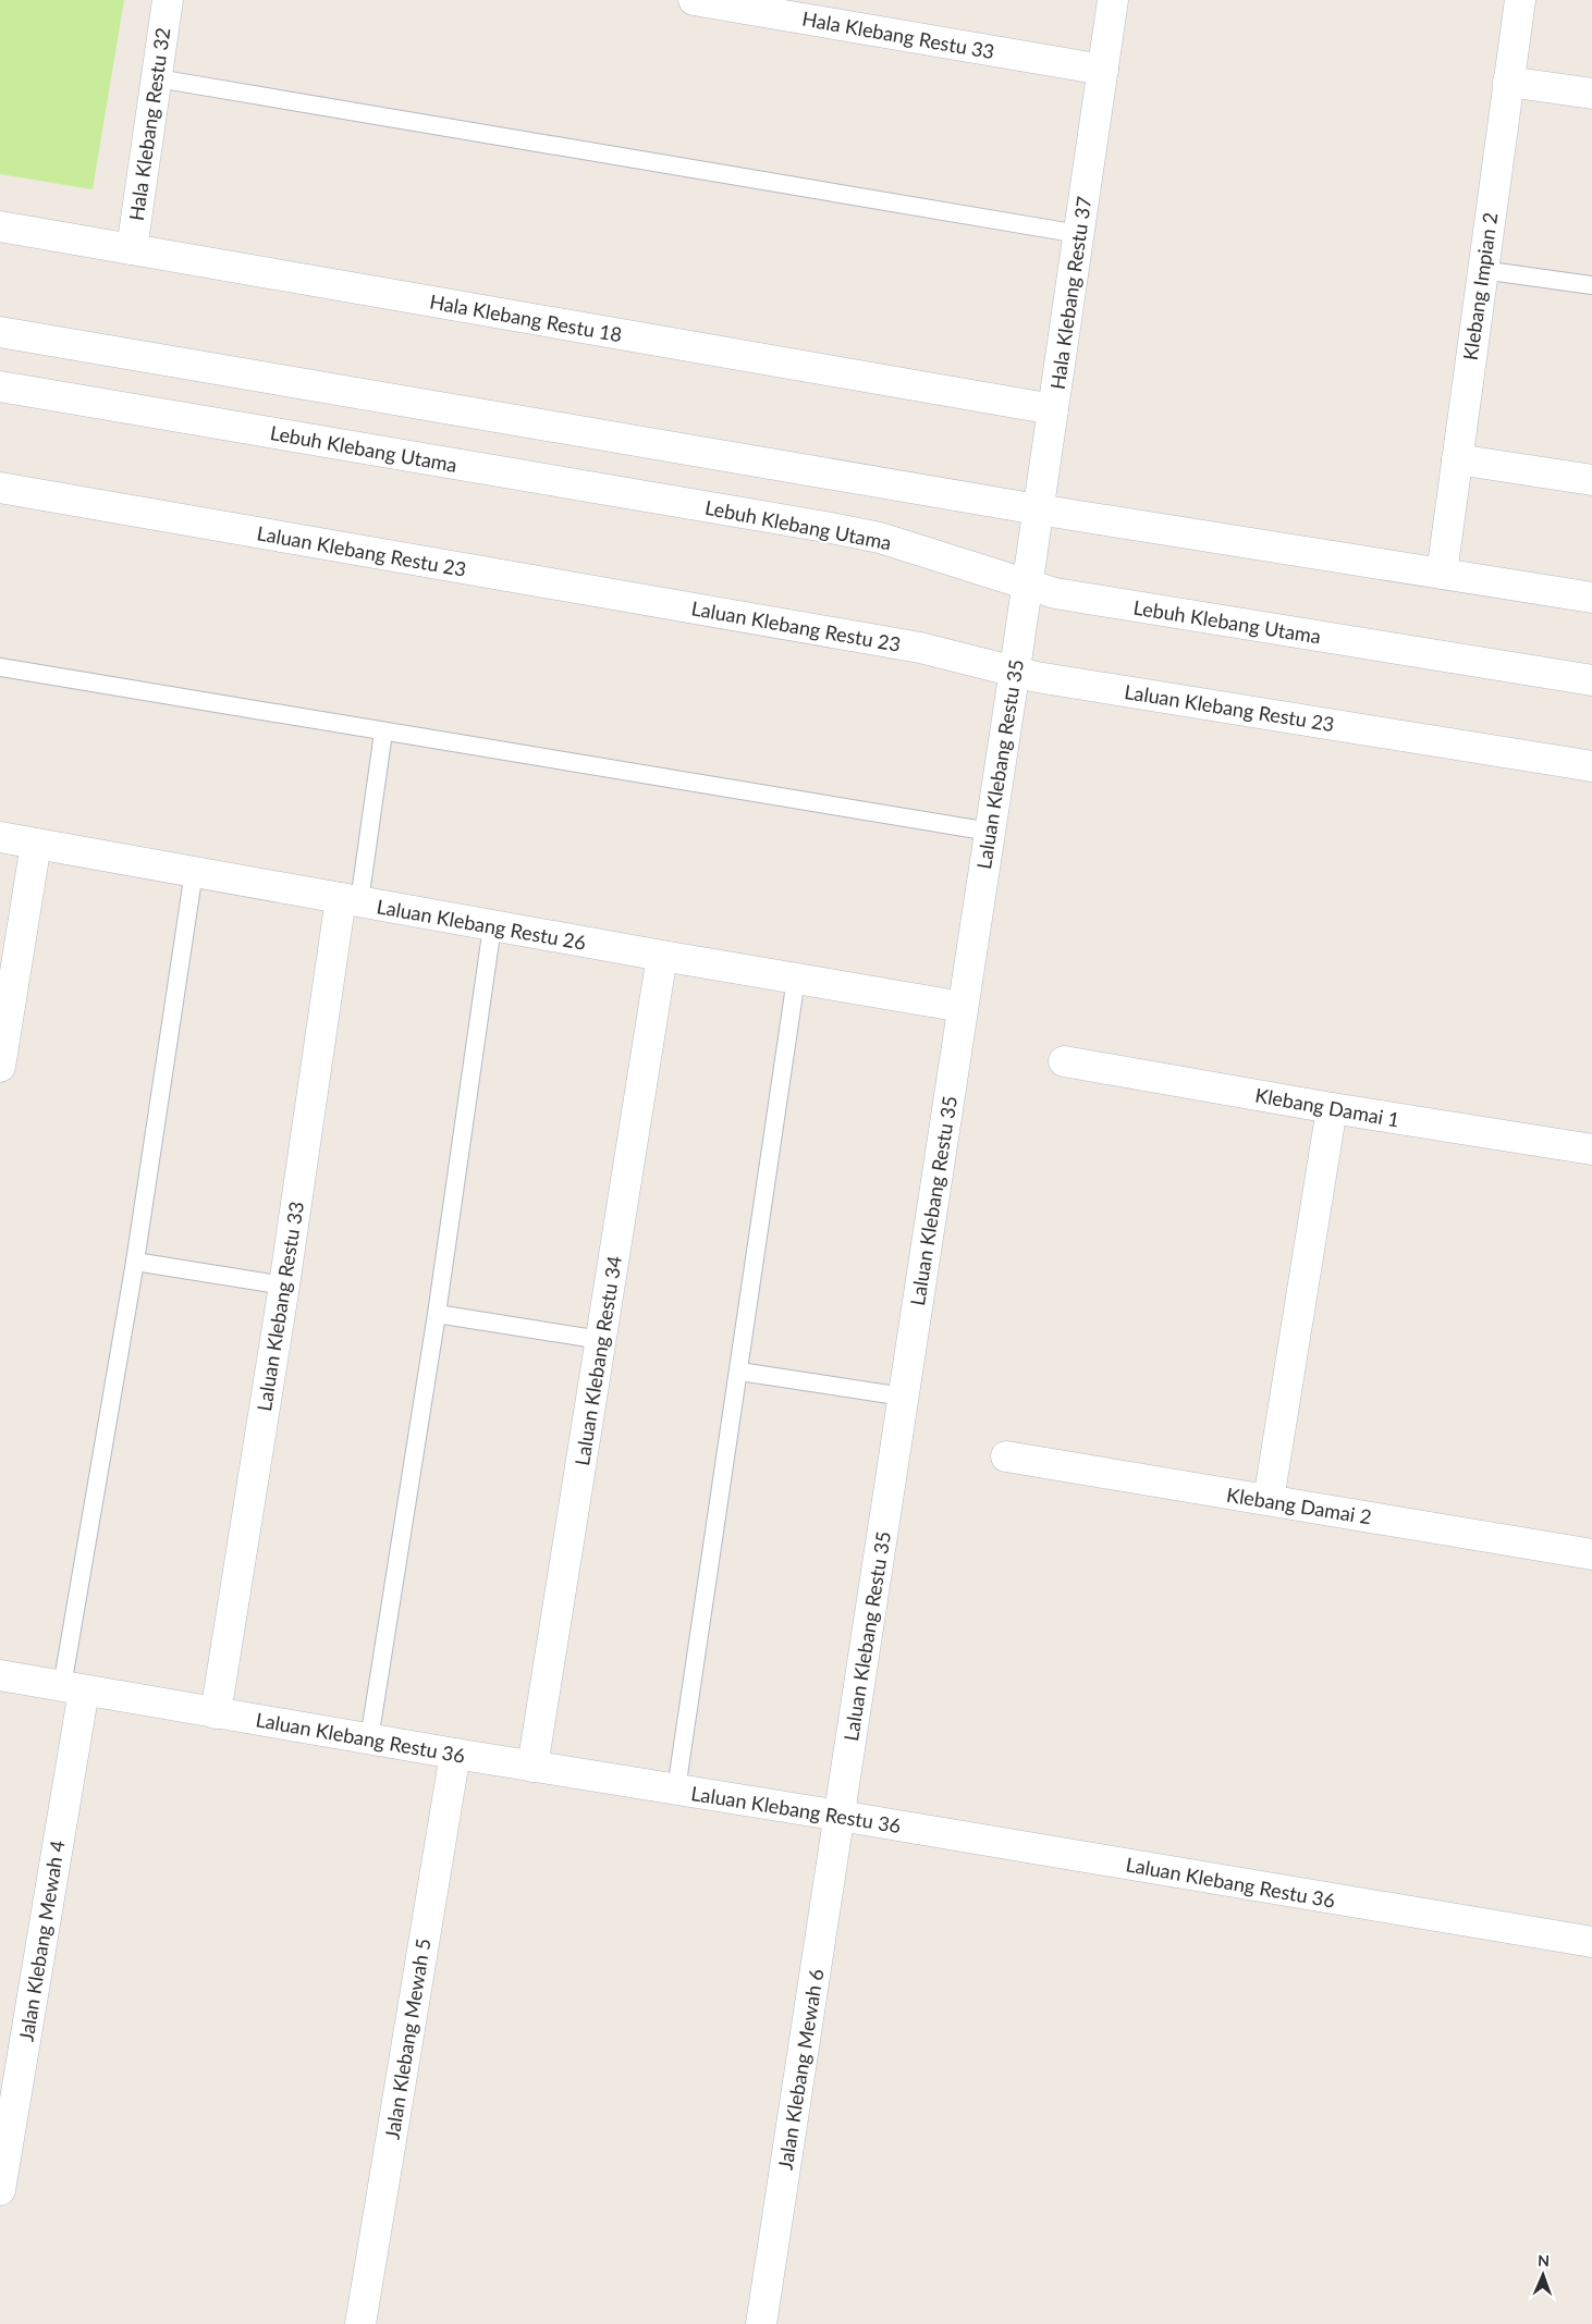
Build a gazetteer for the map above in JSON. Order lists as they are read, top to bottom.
{
  "streets": {
    "street": [
      "Hala Klebang Restu 33",
      "Hala Klebang Restu 32",
      "Klebang Impian 2",
      "Hala Klebang Restu 37",
      "Hala Klebang Restu 18",
      "Lebuh Klebang Utama",
      "Laluan Klebang Restu 23",
      "Laluan Klebang Restu 35",
      "Laluan Klebang Restu 26",
      "Klebang Damai 1",
      "Laluan Klebang Restu 33",
      "Laluan Klebang Restu 34",
      "Klebang Damai 2",
      "Laluan Klebang Restu 36",
      "Jalan Klebang Mewah 4",
      "Jalan Klebang Mewah 5",
      "Jalan Klebang Mewah 6"
    ]
  },
  "crossings": [
    ["Hala Klebang Restu 33", "Hala Klebang Restu 37"],
    ["Hala Klebang Restu 32", "Hala Klebang Restu 18"],
    ["Hala Klebang Restu 37", "Hala Klebang Restu 18"],
    ["Hala Klebang Restu 37", "Lebuh Klebang Utama"],
    ["Hala Klebang Restu 37", "Laluan Klebang Restu 35"],
    ["Lebuh Klebang Utama", "Laluan Klebang Restu 35"],
    ["Laluan Klebang Restu 23", "Laluan Klebang Restu 35"],
    ["Laluan Klebang Restu 35", "Laluan Klebang Restu 26"],
    ["Laluan Klebang Restu 35", "Laluan Klebang Restu 36"],
    ["Laluan Klebang Restu 35", "Jalan Klebang Mewah 6"],
    ["Laluan Klebang Restu 26", "Laluan Klebang Restu 33"],
    ["Laluan Klebang Restu 26", "Laluan Klebang Restu 34"],
    ["Laluan Klebang Restu 33", "Laluan Klebang Restu 36"],
    ["Laluan Klebang Restu 34", "Laluan Klebang Restu 36"],
    ["Laluan Klebang Restu 36", "Jalan Klebang Mewah 4"],
    ["Laluan Klebang Restu 36", "Jalan Klebang Mewah 5"],
    ["Laluan Klebang Restu 36", "Jalan Klebang Mewah 6"]
  ],
  "north": "top"
}
